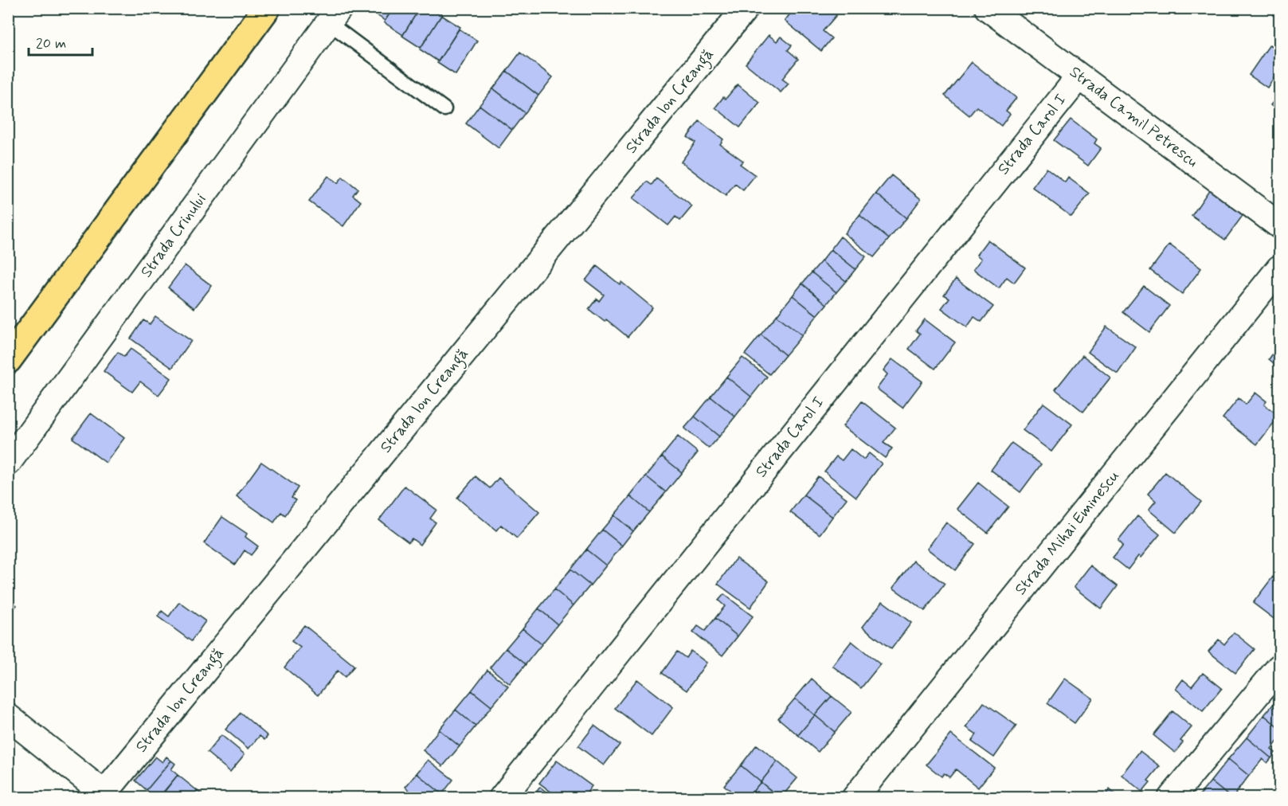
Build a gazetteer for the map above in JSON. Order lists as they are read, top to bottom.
{
  "streets": {
    "street": [
      "Strada Ion Creangă",
      "Strada Camil Petrescu",
      "Strada Carol I",
      "Strada Crinului",
      "Strada Mihai Eminescu"
    ]
  },
  "crossings": [
    ["Strada Camil Petrescu", "Strada Carol I"]
  ],
  "scale_bar": "20 m"
}
